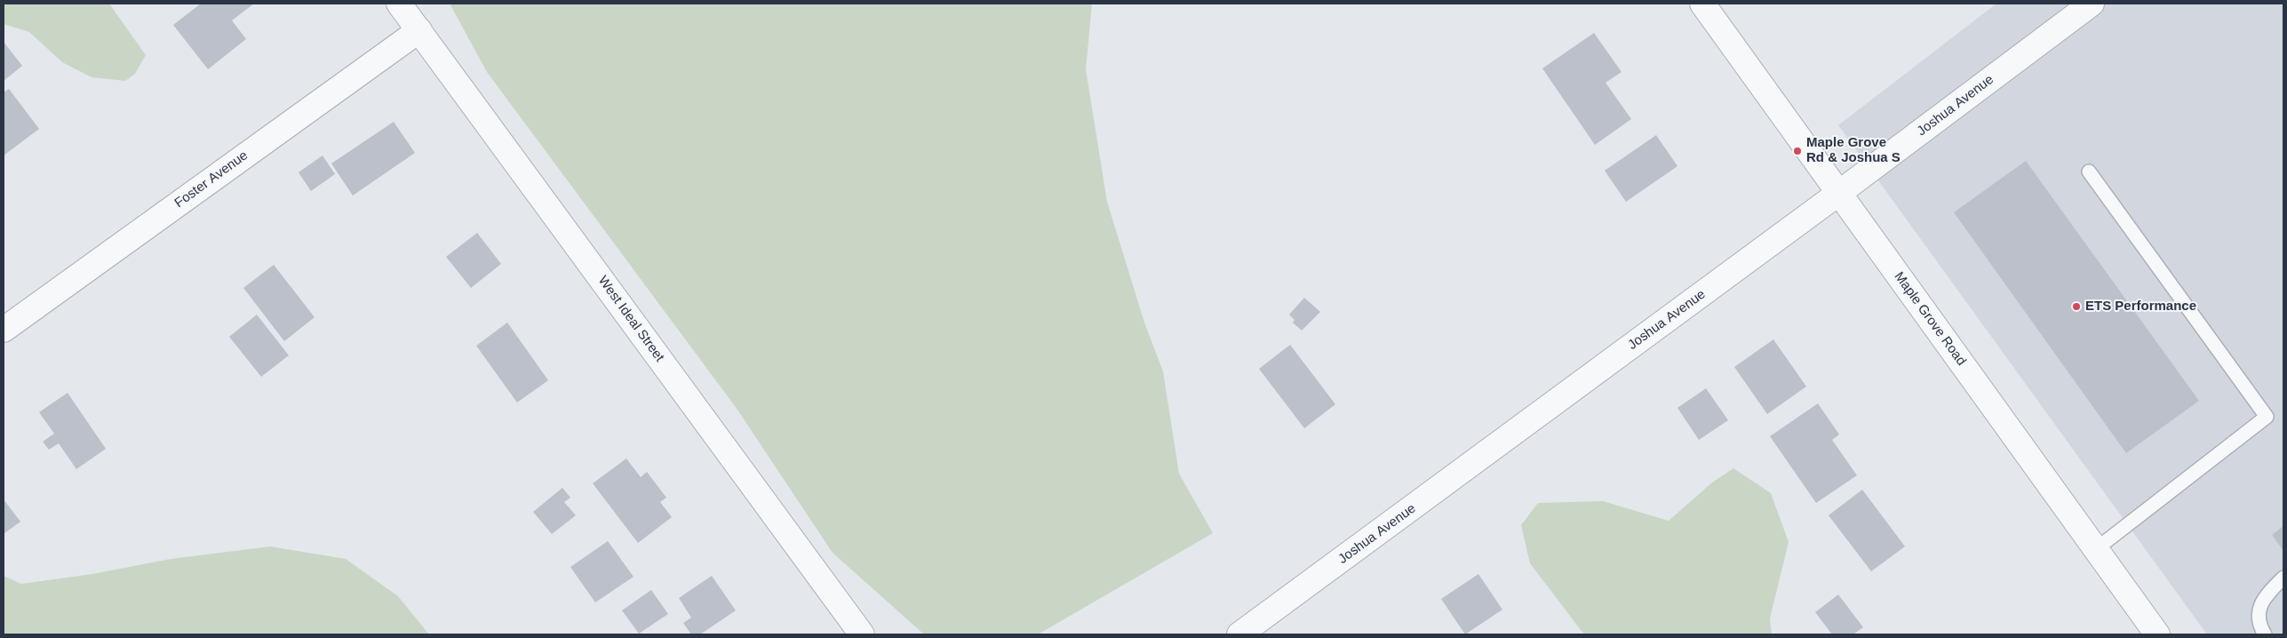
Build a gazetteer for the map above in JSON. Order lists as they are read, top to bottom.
{
  "streets": {
    "street": [
      "Joshua Avenue",
      "Foster Avenue",
      "West Ideal Street",
      "Maple Grove Road"
    ]
  },
  "crossings": [
    ["Joshua Avenue", "Maple Grove Road"],
    ["Foster Avenue", "West Ideal Street"]
  ],
  "places": ["Maple Grove Rd & Joshua S", "ETS Performance"]
}
